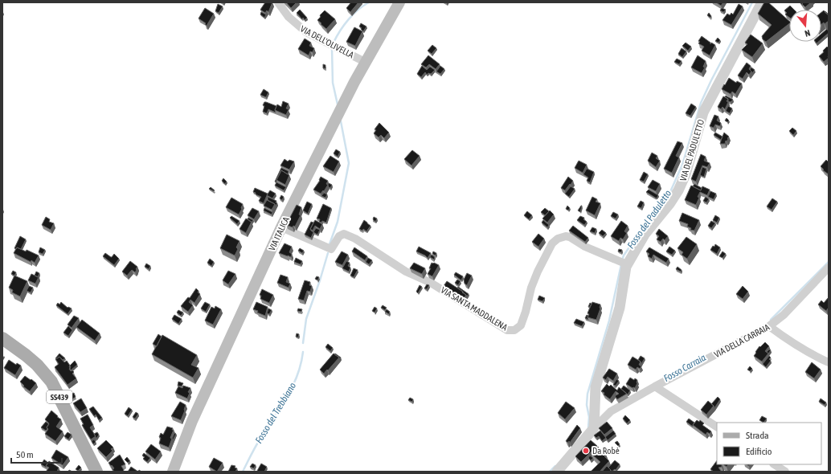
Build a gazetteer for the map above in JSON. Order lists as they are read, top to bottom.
{
  "streets": {
    "main road": ["VIA ITALICA", "SS439"],
    "street": [
      "VIA DELL'OLIVELLA",
      "VIA DEL PADULETTO",
      "VIA SANTA MADDALENA",
      "VIA DELLA CARRAIA"
    ]
  },
  "crossings": [
    ["VIA DELL'OLIVELLA", "VIA ITALICA"],
    ["VIA DEL PADULETTO", "VIA SANTA MADDALENA"],
    ["VIA DEL PADULETTO", "VIA DELLA CARRAIA"],
    ["VIA ITALICA", "VIA SANTA MADDALENA"]
  ],
  "water": ["Fosso del Paduletto", "Fosso Carraia", "Fosso del Trebbiano"],
  "places": ["Da Robè"],
  "legend": ["Strada", "Edificio"],
  "scale_bar": "50 m",
  "north": "bottom"
}
